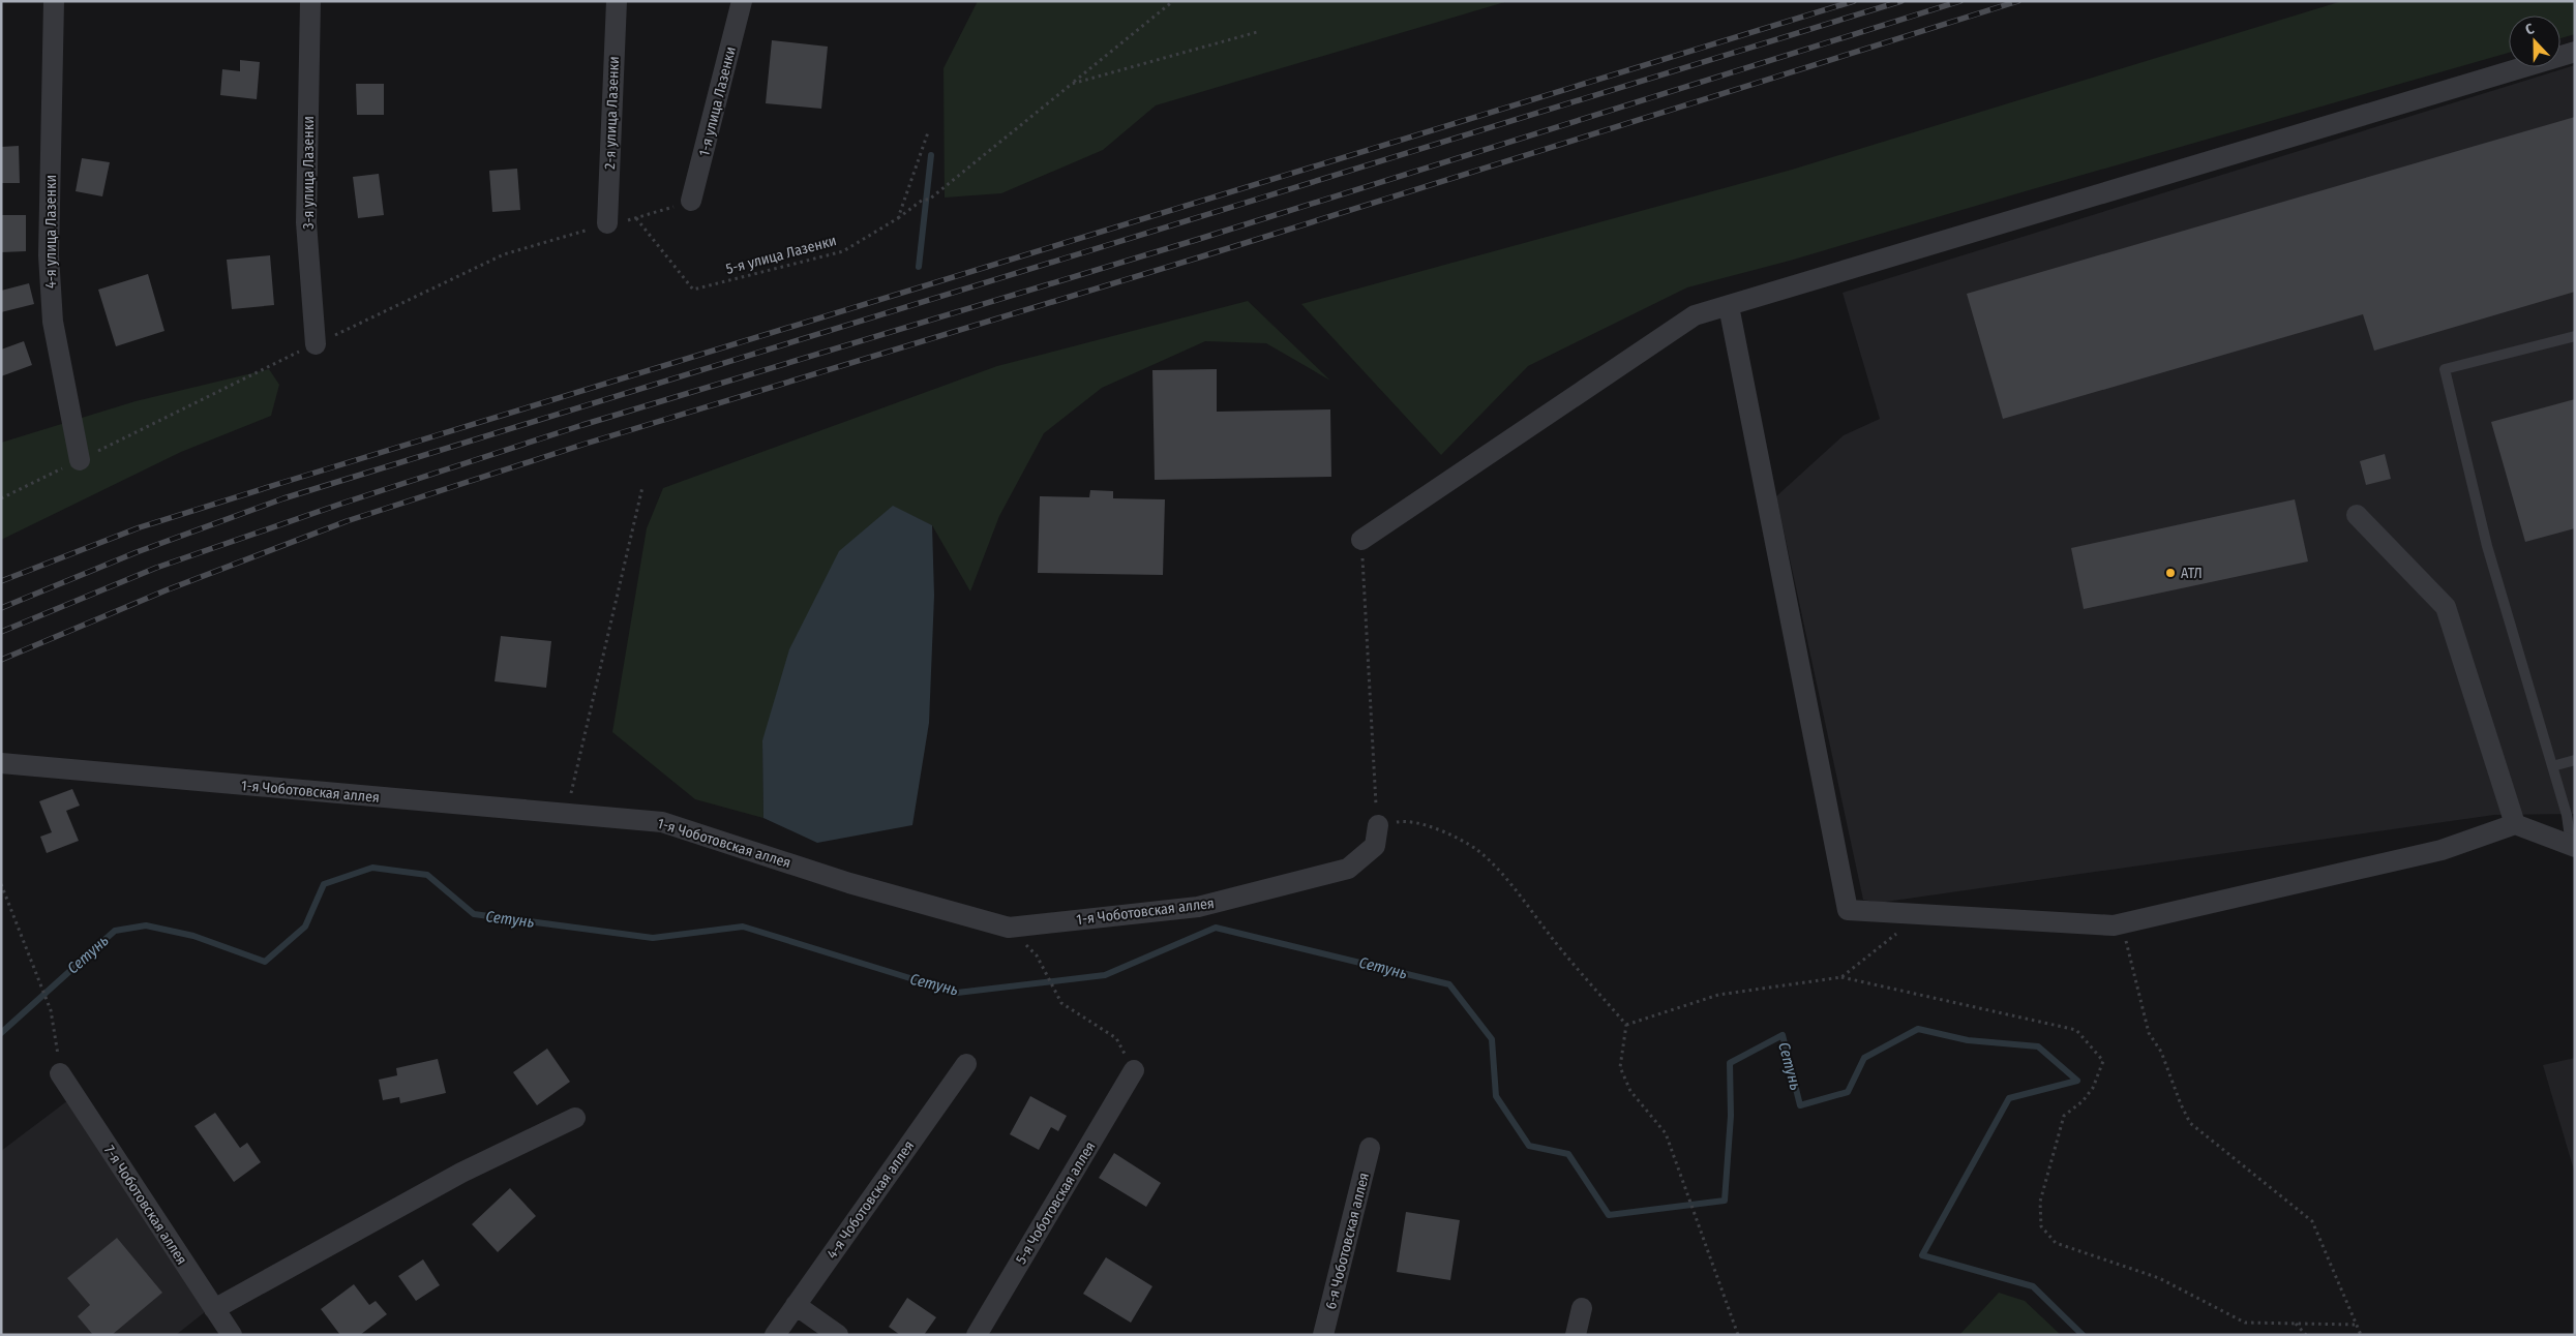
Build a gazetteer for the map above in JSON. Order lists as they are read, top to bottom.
{
  "streets": {
    "street": [
      "1-я улица Лазенки",
      "2-я улица Лазенки",
      "3-я улица Лазенки",
      "4-я улица Лазенки",
      "1-я Чоботовская аллея",
      "4-я Чоботовская аллея",
      "5-я Чоботовская аллея",
      "7-я Чоботовская аллея",
      "6-я Чоботовская аллея"
    ],
    "path": ["5-я улица Лазенки"]
  },
  "water": ["Сетунь"],
  "places": ["АТЛ"],
  "north": "top"
}
